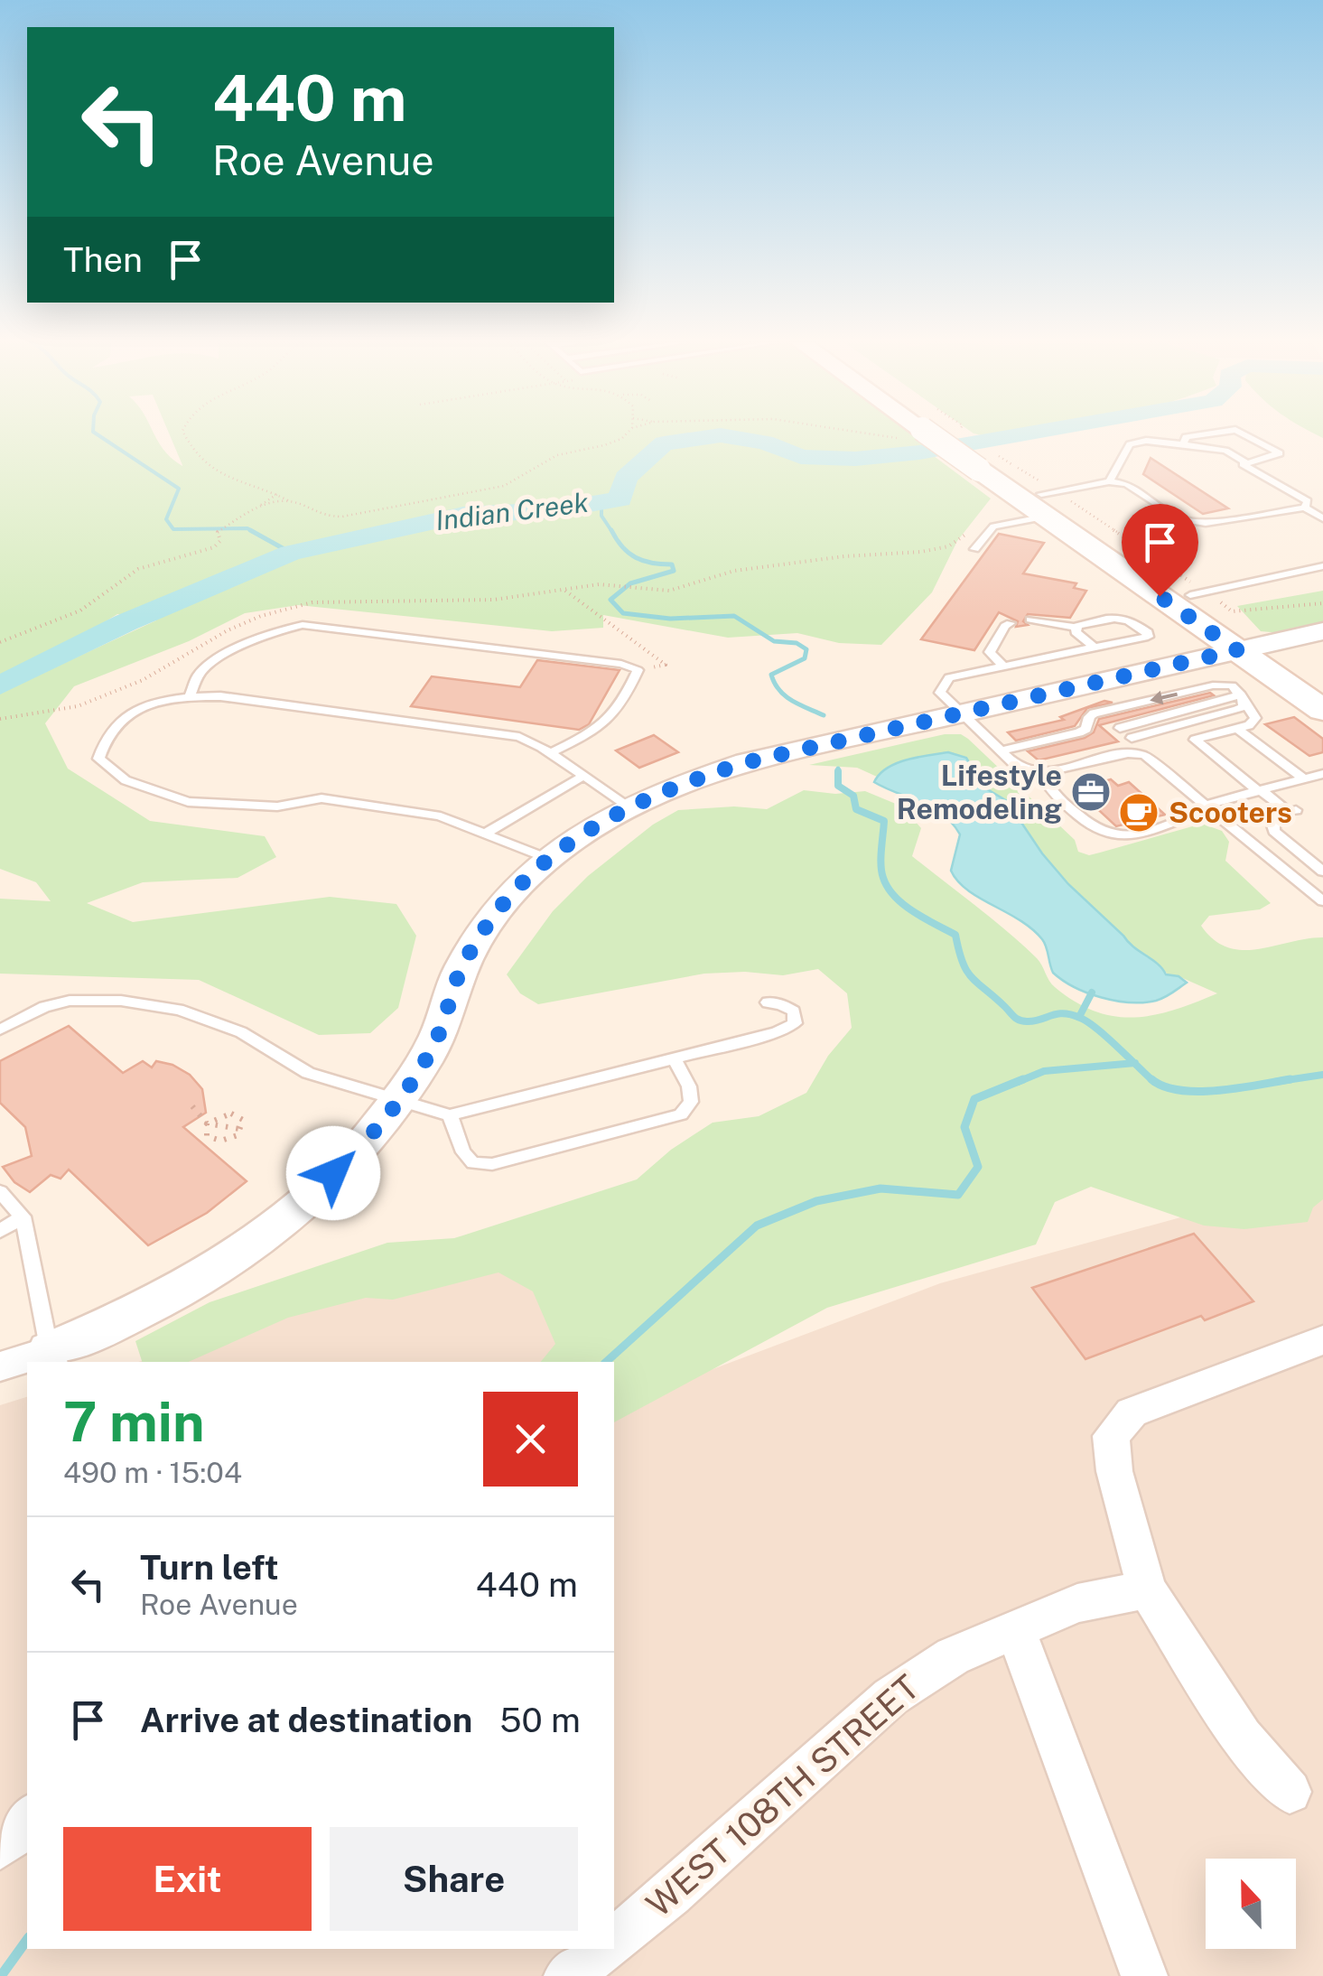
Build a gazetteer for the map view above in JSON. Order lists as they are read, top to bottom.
{
  "streets": {
    "street": ["WEST 108TH STREET"]
  },
  "water": ["Indian Creek"],
  "places": {
    "office": ["Lifestyle Remodeling"],
    "cafe": ["Scooters"]
  },
  "north": "top",
  "page": {
    "turn": ["440 m", "Roe Avenue"],
    "then": "Then",
    "heading": ["7 min", "490 m · 15:04"],
    "list": [
      {
        "name": "Turn left",
        "note": "Roe Avenue",
        "value": "440 m"
      },
      {
        "name": "Arrive at destination",
        "value": "50 m"
      }
    ],
    "buttons": ["Exit", "Share"]
  }
}
